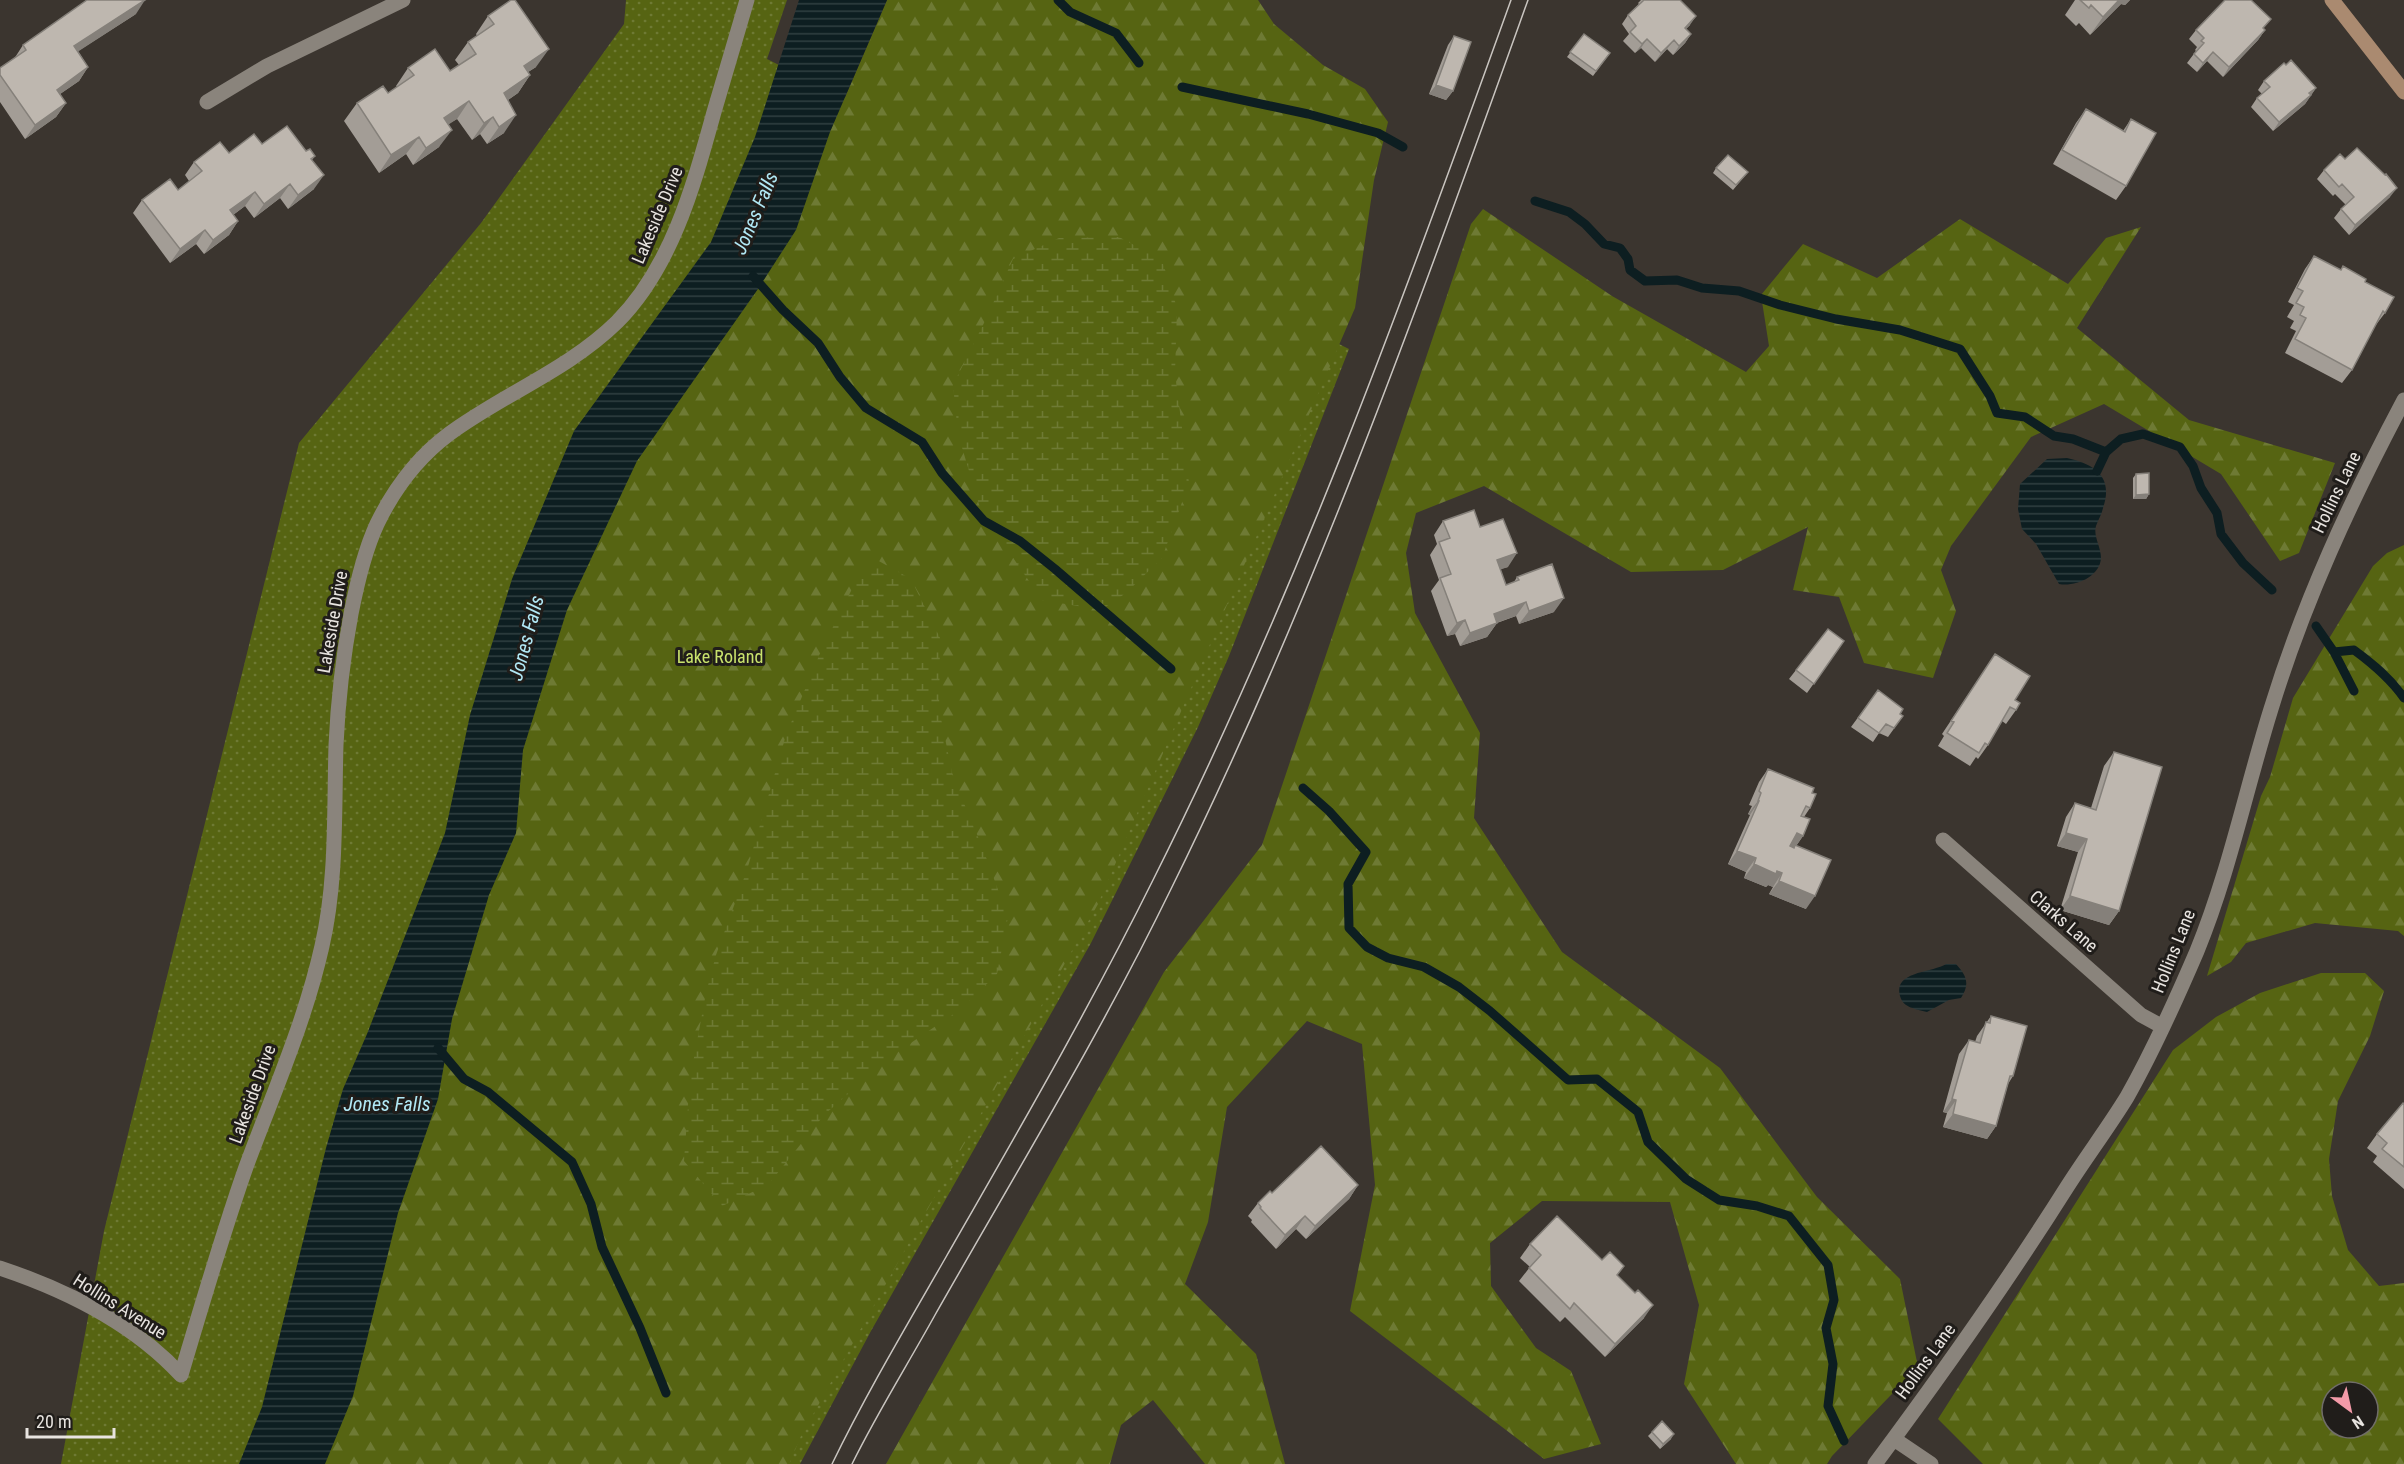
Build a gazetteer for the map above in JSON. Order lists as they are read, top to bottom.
{
  "streets": {
    "street": [
      "Lakeside Drive",
      "Hollins Lane",
      "Clarks Lane",
      "Hollins Avenue"
    ]
  },
  "crossings": [
    ["Lakeside Drive", "Hollins Avenue"],
    ["Hollins Lane", "Clarks Lane"]
  ],
  "water": ["Jones Falls"],
  "parks": ["Lake Roland"],
  "scale_bar": "20 m",
  "north": "bottom right"
}
